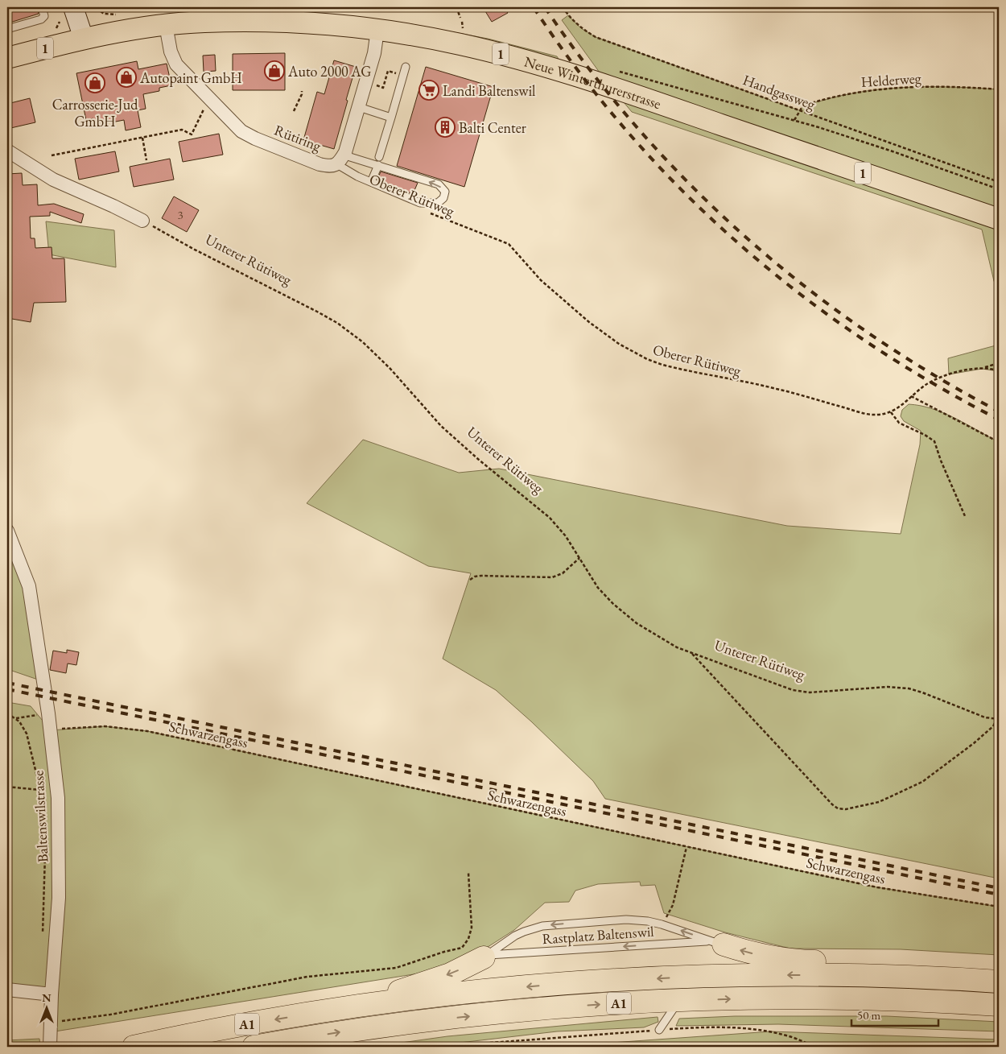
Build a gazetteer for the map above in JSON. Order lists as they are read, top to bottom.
{
  "streets": {
    "highway": ["A1"],
    "main road": ["1", "Neue Winterthurerstrasse"],
    "street": ["Rütiring", "Baltenswilstrasse"],
    "lane": ["Rastplatz Baltenswil"],
    "path": [
      "Helderweg",
      "Handgassweg",
      "Oberer Rütiweg",
      "Unterer Rütiweg",
      "Schwarzengass"
    ]
  },
  "crossings": [
    ["Helderweg", "Handgassweg"],
    ["Neue Winterthurerstrasse", "Rütiring"],
    ["Schwarzengass", "Baltenswilstrasse"],
    ["Rastplatz Baltenswil", "A1"]
  ],
  "one_way": ["Rastplatz Baltenswil"],
  "places": {
    "shop": ["Auto 2000 AG", "Autopaint GmbH", "Carrosserie-Jud GmbH"],
    "supermarket": ["Landi Baltenswil"],
    "building": ["Balti Center"]
  },
  "house_numbers": ["3"],
  "scale_bar": "50 m",
  "north": "top"
}
